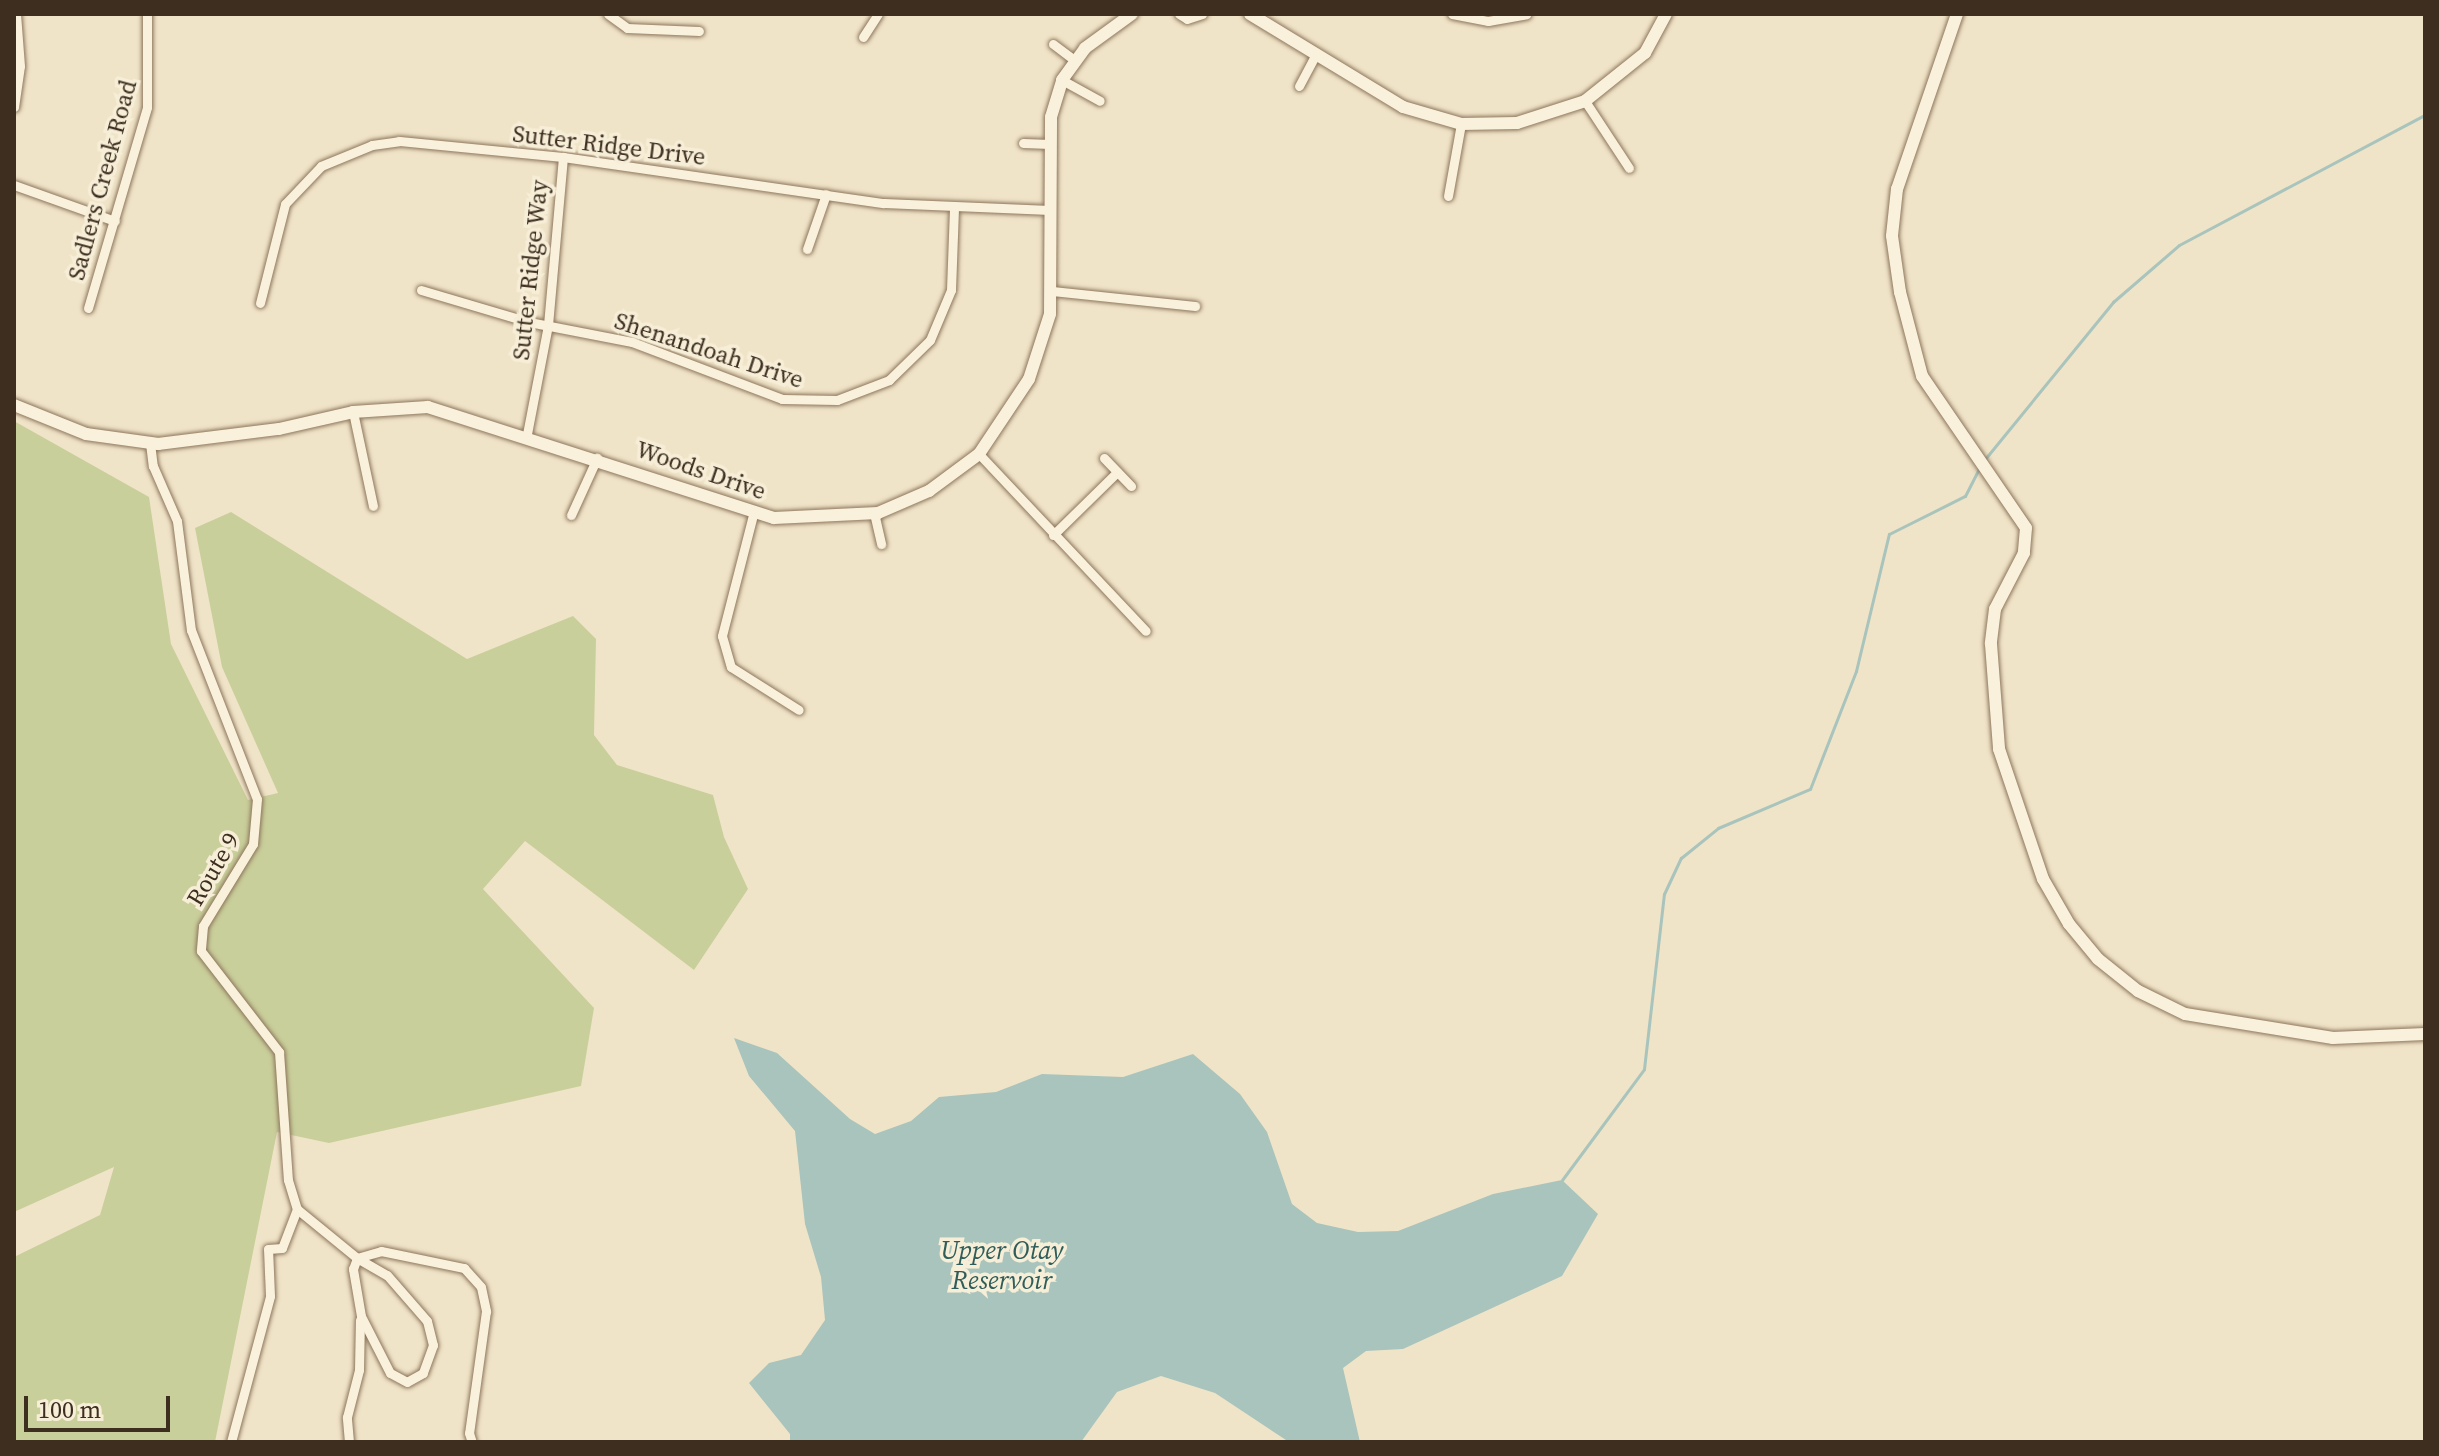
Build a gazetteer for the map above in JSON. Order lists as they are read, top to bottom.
{
  "streets": {
    "street": [
      "Sutter Ridge Drive",
      "Sadlers Creek Road",
      "Sutter Ridge Way",
      "Shenandoah Drive",
      "Woods Drive",
      "Route 9"
    ]
  },
  "crossings": [
    ["Sutter Ridge Drive", "Sutter Ridge Way"],
    ["Sutter Ridge Drive", "Shenandoah Drive"],
    ["Sutter Ridge Drive", "Woods Drive"],
    ["Sutter Ridge Way", "Shenandoah Drive"],
    ["Sutter Ridge Way", "Woods Drive"],
    ["Woods Drive", "Route 9"]
  ],
  "water": ["Upper Otay Reservoir"],
  "scale_bar": "100 m"
}
